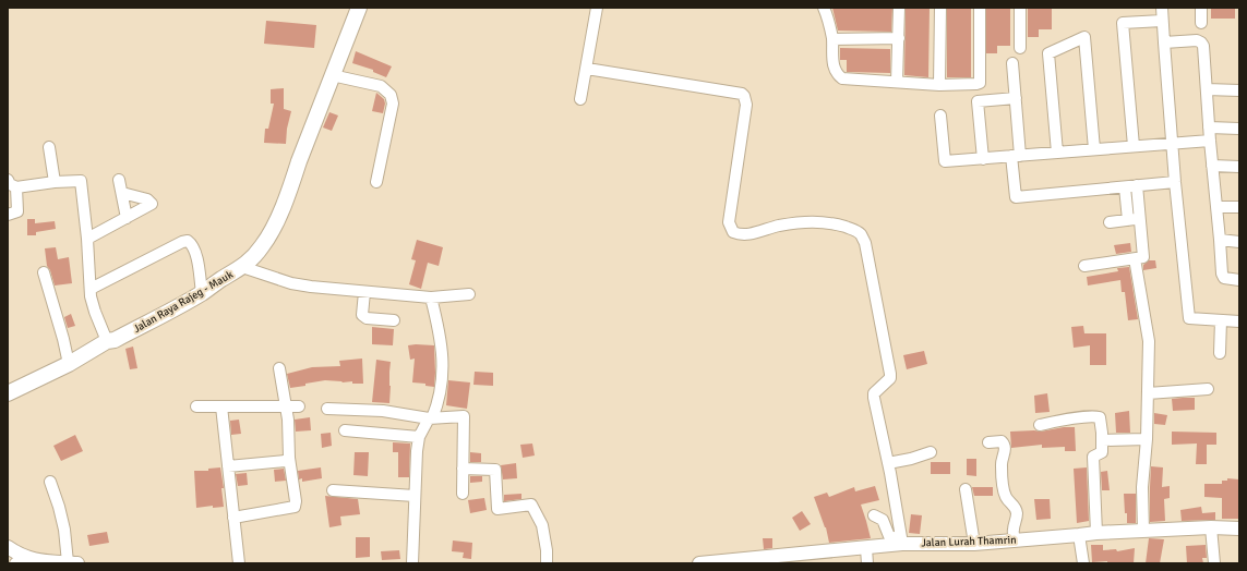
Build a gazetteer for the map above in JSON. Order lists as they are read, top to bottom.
{
  "streets": {
    "main road": ["Jalan Raya Rajeg - Mauk"],
    "street": ["Jalan Lurah Thamrin"]
  }
}
